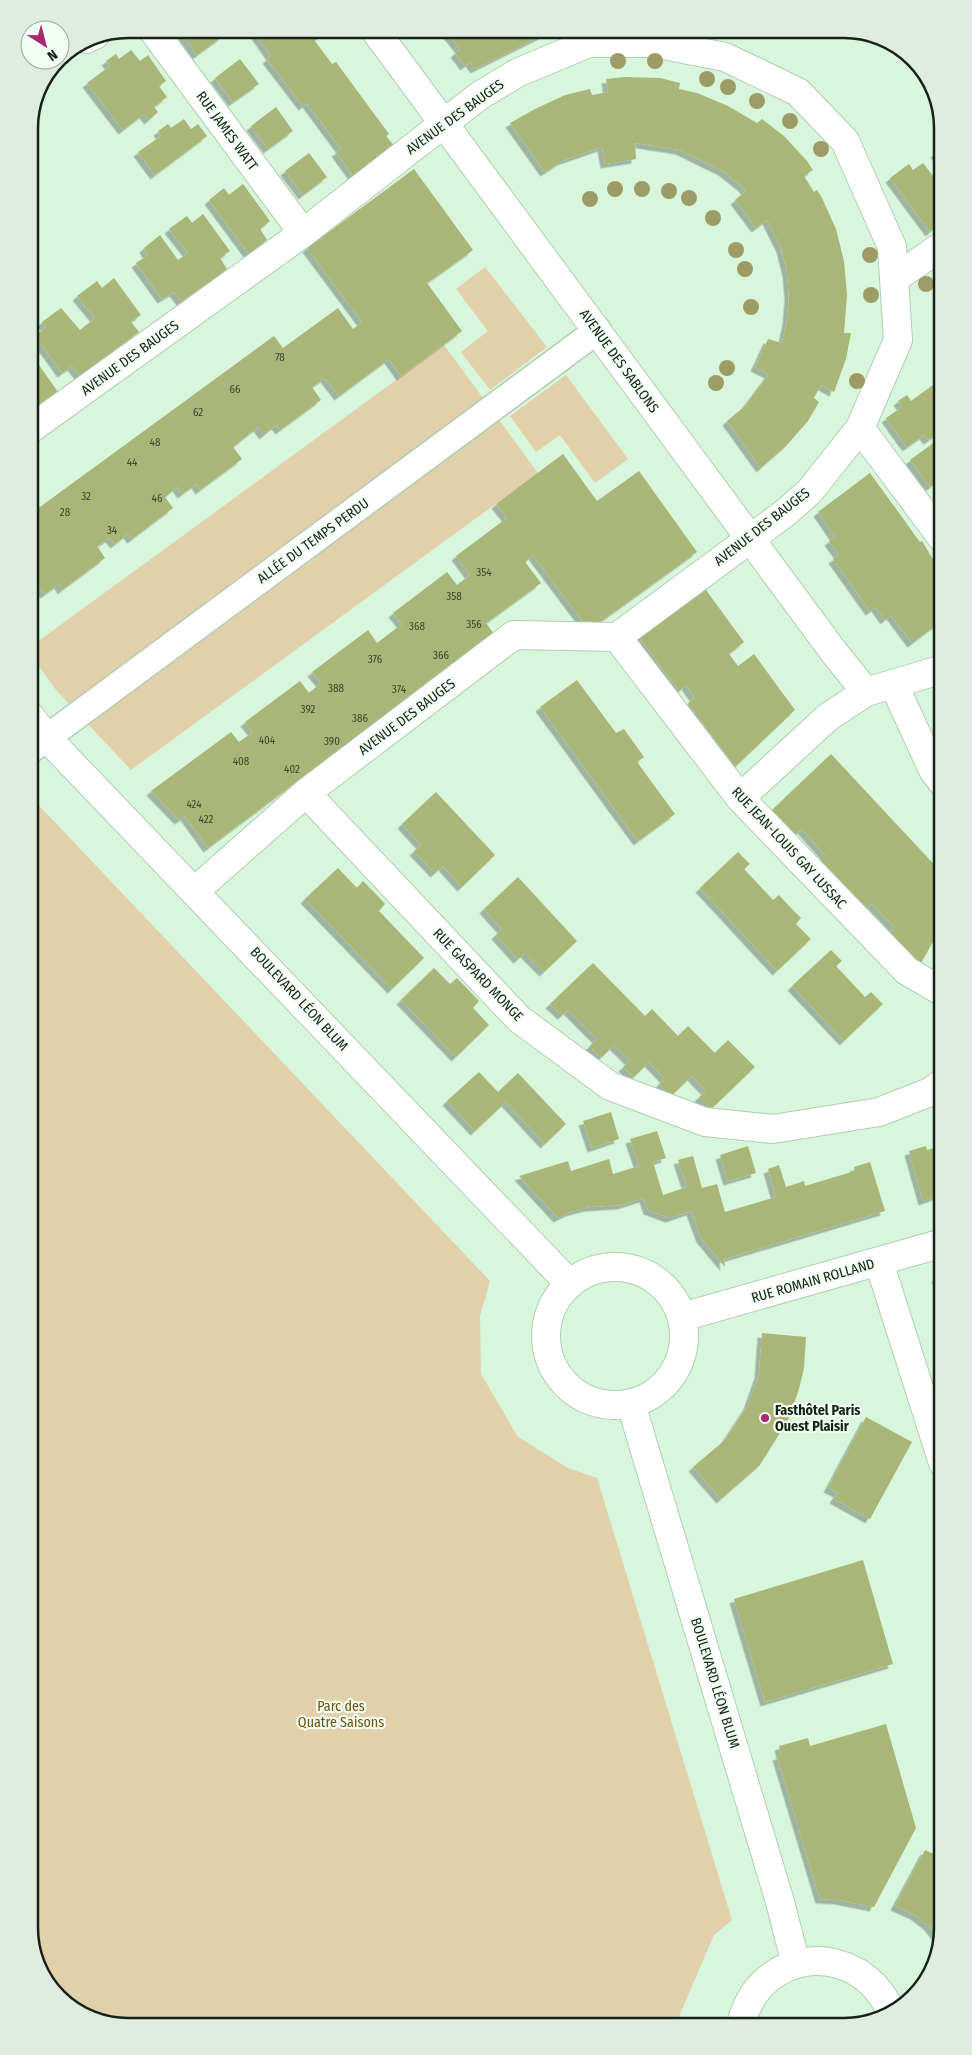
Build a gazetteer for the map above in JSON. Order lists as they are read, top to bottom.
{
  "streets": {
    "street": [
      "AVENUE DES BAUGES",
      "RUE JAMES WATT",
      "AVENUE DES SABLONS",
      "ALLÉE DU TEMPS PERDU",
      "RUE JEAN-LOUIS GAY LUSSAC",
      "RUE GASPARD MONGE",
      "BOULEVARD LÉON BLUM",
      "RUE ROMAIN ROLLAND"
    ]
  },
  "crossings": [
    ["AVENUE DES BAUGES", "RUE JAMES WATT"],
    ["AVENUE DES BAUGES", "AVENUE DES SABLONS"],
    ["AVENUE DES BAUGES", "RUE JEAN-LOUIS GAY LUSSAC"],
    ["AVENUE DES BAUGES", "RUE GASPARD MONGE"],
    ["AVENUE DES BAUGES", "BOULEVARD LÉON BLUM"],
    ["AVENUE DES SABLONS", "ALLÉE DU TEMPS PERDU"],
    ["ALLÉE DU TEMPS PERDU", "BOULEVARD LÉON BLUM"],
    ["BOULEVARD LÉON BLUM", "RUE ROMAIN ROLLAND"]
  ],
  "parks": ["Parc des Quatre Saisons"],
  "places": ["Fasthôtel Paris Ouest Plaisir"],
  "house_numbers": [
    "78",
    "66",
    "62",
    "48",
    "44",
    "32",
    "46",
    "28",
    "34",
    "354",
    "358",
    "356",
    "368",
    "366",
    "376",
    "388",
    "374",
    "392",
    "386",
    "404",
    "390",
    "408",
    "402",
    "424",
    "422"
  ],
  "north": "bottom right"
}
